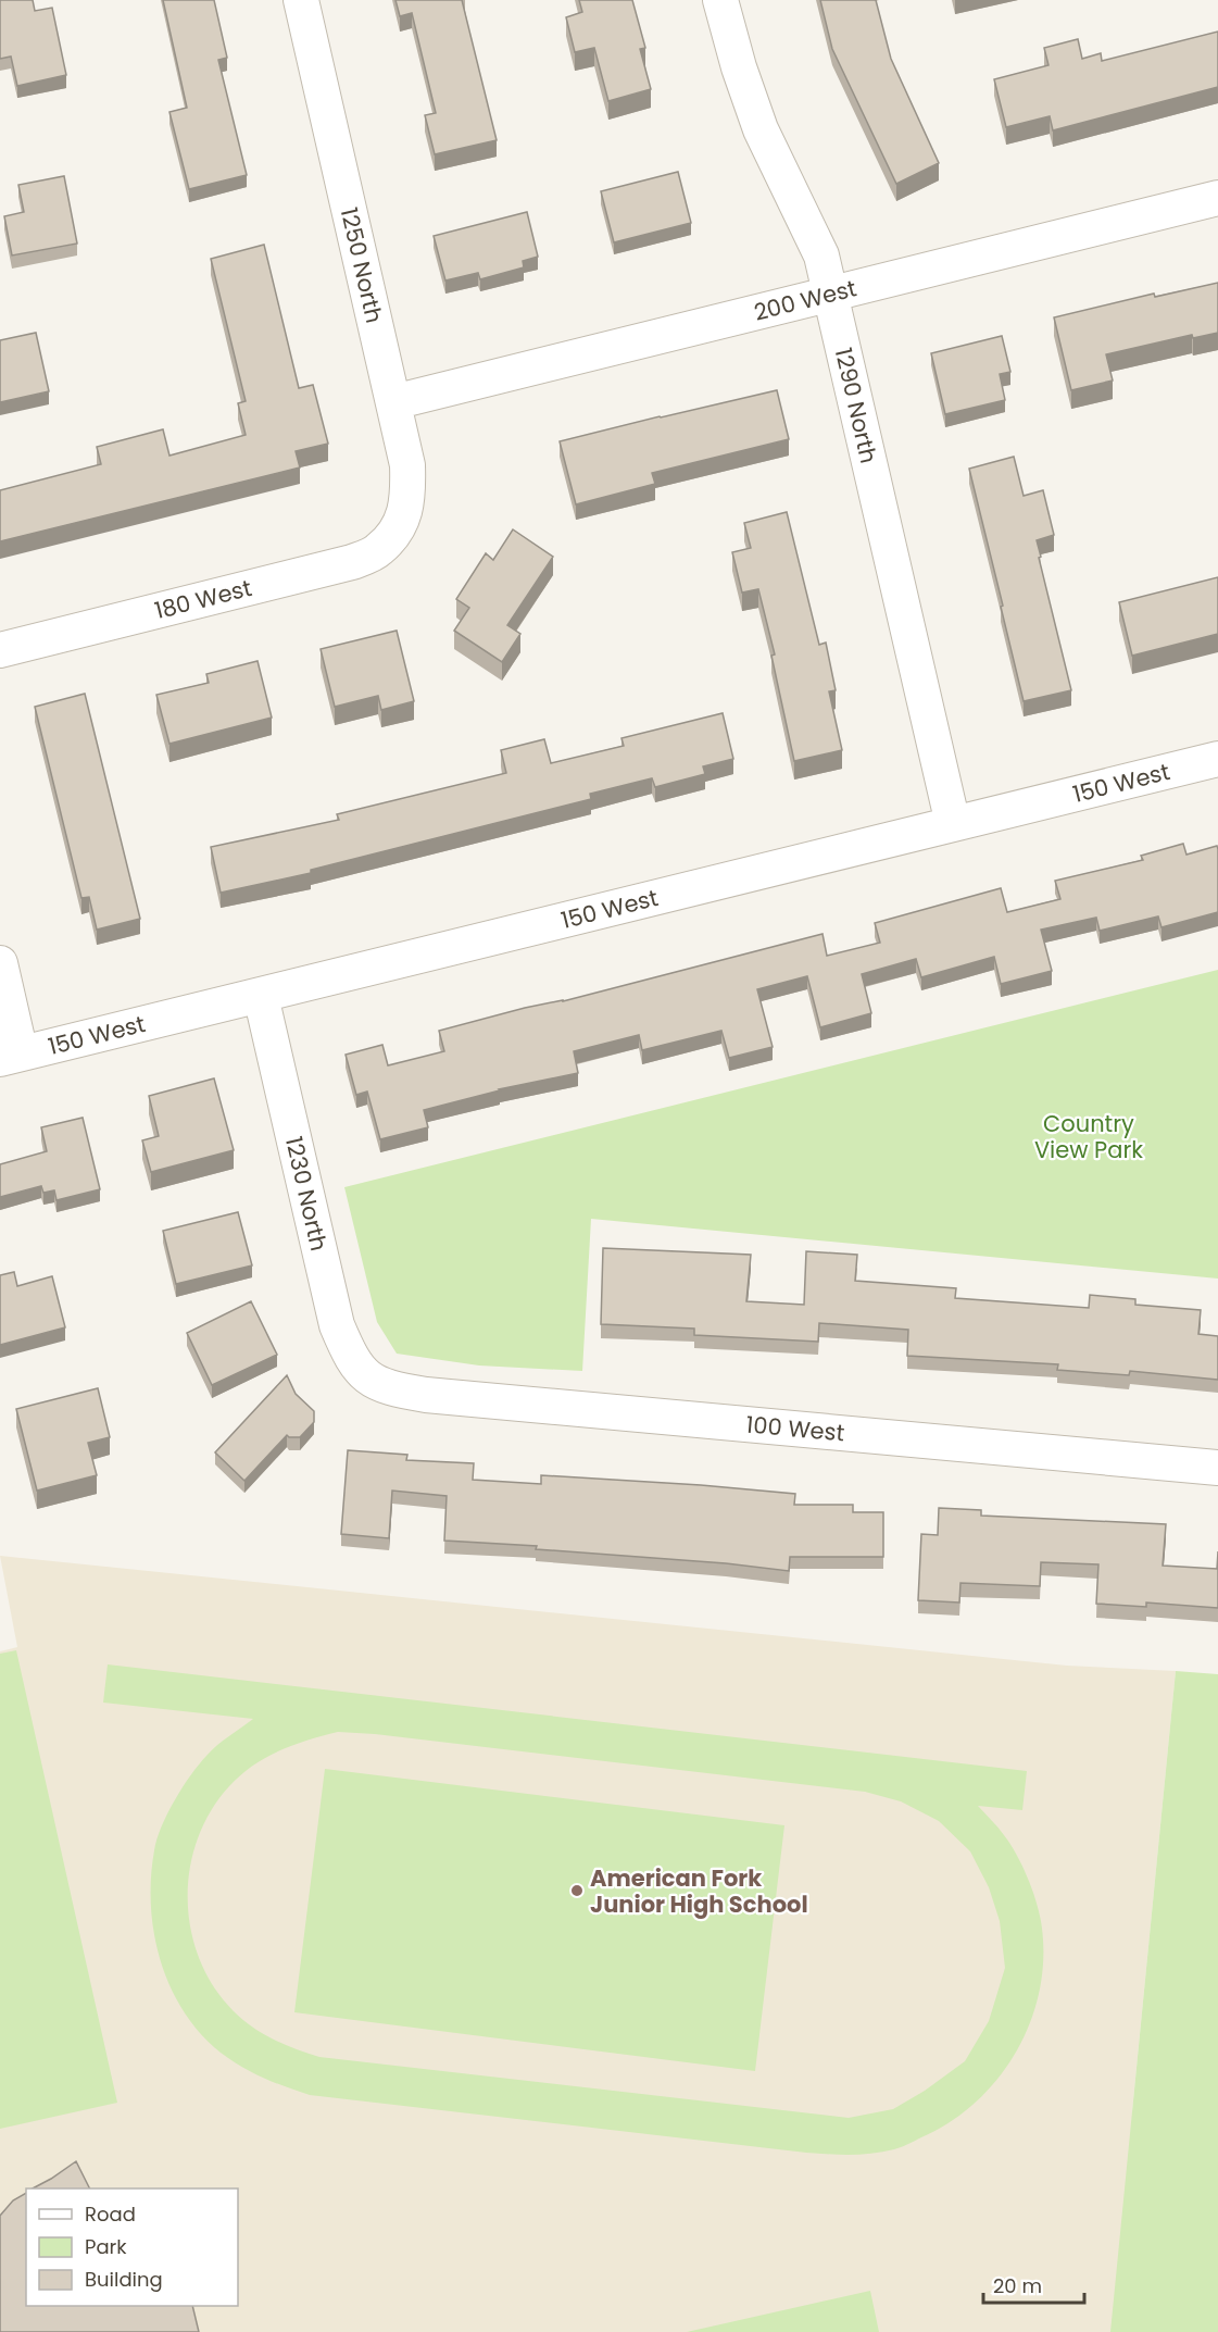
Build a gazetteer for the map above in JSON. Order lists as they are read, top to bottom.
{
  "streets": {
    "street": [
      "1250 North",
      "200 West",
      "1290 North",
      "180 West",
      "150 West",
      "1230 North",
      "100 West"
    ]
  },
  "crossings": [
    ["1250 North", "200 West"],
    ["1250 North", "180 West"],
    ["200 West", "1290 North"],
    ["1290 North", "150 West"],
    ["150 West", "1230 North"],
    ["1230 North", "100 West"]
  ],
  "parks": ["Country View Park"],
  "places": ["American Fork Junior High School"],
  "legend": ["Road", "Park", "Building"],
  "scale_bar": "20 m"
}
